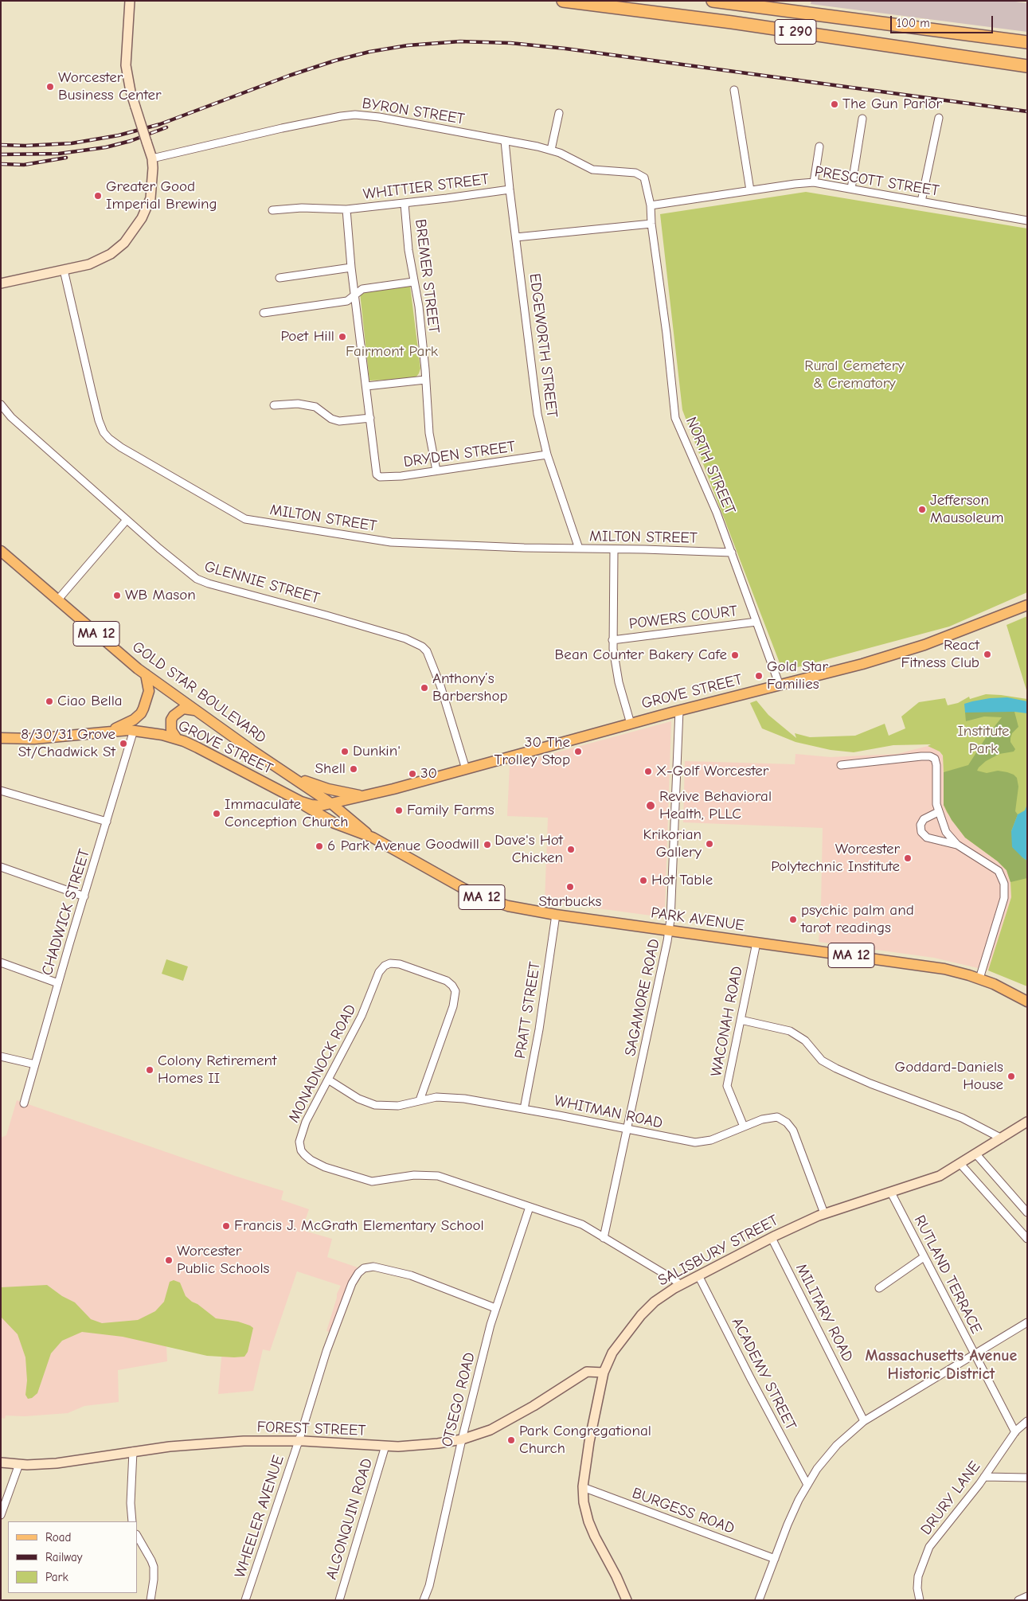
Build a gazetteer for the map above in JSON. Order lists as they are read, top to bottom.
{
  "streets": {
    "highway": ["I 290"],
    "main road": [
      "MA 12",
      "GROVE STREET",
      "GOLD STAR BOULEVARD",
      "PARK AVENUE",
      "SALISBURY STREET",
      "FOREST STREET"
    ],
    "street": [
      "BYRON STREET",
      "PRESCOTT STREET",
      "WHITTIER STREET",
      "BREMER STREET",
      "EDGEWORTH STREET",
      "DRYDEN STREET",
      "NORTH STREET",
      "MILTON STREET",
      "GLENNIE STREET",
      "POWERS COURT",
      "CHADWICK STREET",
      "SAGAMORE ROAD",
      "PRATT STREET",
      "WACONAH ROAD",
      "MONADNOCK ROAD",
      "WHITMAN ROAD",
      "RUTLAND TERRACE",
      "MILITARY ROAD",
      "ACADEMY STREET",
      "OTSEGO ROAD",
      "DRURY LANE",
      "BURGESS ROAD",
      "WHEELER AVENUE",
      "ALGONQUIN ROAD"
    ]
  },
  "crossings": [
    ["BYRON STREET", "EDGEWORTH STREET"],
    ["BYRON STREET", "NORTH STREET"],
    ["PRESCOTT STREET", "NORTH STREET"],
    ["WHITTIER STREET", "BREMER STREET"],
    ["WHITTIER STREET", "EDGEWORTH STREET"],
    ["BREMER STREET", "DRYDEN STREET"],
    ["EDGEWORTH STREET", "DRYDEN STREET"],
    ["EDGEWORTH STREET", "MILTON STREET"],
    ["NORTH STREET", "MILTON STREET"],
    ["NORTH STREET", "POWERS COURT"],
    ["NORTH STREET", "GROVE STREET"],
    ["GLENNIE STREET", "GROVE STREET"],
    ["GROVE STREET", "GOLD STAR BOULEVARD"],
    ["GROVE STREET", "CHADWICK STREET"],
    ["GROVE STREET", "PARK AVENUE"],
    ["GROVE STREET", "SAGAMORE ROAD"],
    ["GOLD STAR BOULEVARD", "PARK AVENUE"],
    ["PARK AVENUE", "SAGAMORE ROAD"],
    ["PARK AVENUE", "PRATT STREET"],
    ["PARK AVENUE", "WACONAH ROAD"],
    ["SAGAMORE ROAD", "MONADNOCK ROAD"],
    ["SAGAMORE ROAD", "WHITMAN ROAD"],
    ["PRATT STREET", "WHITMAN ROAD"],
    ["WACONAH ROAD", "WHITMAN ROAD"],
    ["MONADNOCK ROAD", "WHITMAN ROAD"],
    ["MONADNOCK ROAD", "SALISBURY STREET"],
    ["MONADNOCK ROAD", "OTSEGO ROAD"],
    ["WHITMAN ROAD", "SALISBURY STREET"],
    ["SALISBURY STREET", "RUTLAND TERRACE"],
    ["SALISBURY STREET", "MILITARY ROAD"],
    ["SALISBURY STREET", "ACADEMY STREET"],
    ["SALISBURY STREET", "FOREST STREET"],
    ["SALISBURY STREET", "BURGESS ROAD"],
    ["RUTLAND TERRACE", "DRURY LANE"],
    ["OTSEGO ROAD", "FOREST STREET"],
    ["OTSEGO ROAD", "WHEELER AVENUE"],
    ["FOREST STREET", "WHEELER AVENUE"],
    ["FOREST STREET", "ALGONQUIN ROAD"]
  ],
  "districts": ["Massachusetts Avenue Historic District"],
  "parks": ["Fairmont Park", "Rural Cemetery & Crematory", "Institute Park"],
  "places": [
    "Worcester Business Center",
    "The Gun Parlor",
    "Greater Good Imperial Brewing",
    "Poet Hill",
    "Jefferson Mausoleum",
    "WB Mason",
    "React Fitness Club",
    "Bean Counter Bakery Cafe",
    "Gold Star Families",
    "Anthony’s Barbershop",
    "Ciao Bella",
    "8/30/31 Grove St/Chadwick St",
    "Dunkin'",
    "30 The Trolley Stop",
    "Shell",
    "X-Golf Worcester",
    "30",
    "Revive Behavioral Health, PLLC",
    "Family Farms",
    "Immaculate Conception Church",
    "Krikorian Gallery",
    "Goodwill",
    "6 Park Avenue",
    "Dave's Hot Chicken",
    "Worcester Polytechnic Institute",
    "Hot Table",
    "Starbucks",
    "psychic palm and tarot readings",
    "Colony Retirement Homes II",
    "Goddard-Daniels House",
    "Francis J. McGrath Elementary School",
    "Worcester Public Schools",
    "Park Congregational Church"
  ],
  "legend": ["Road", "Railway", "Park"],
  "scale_bar": "100 m"
}
